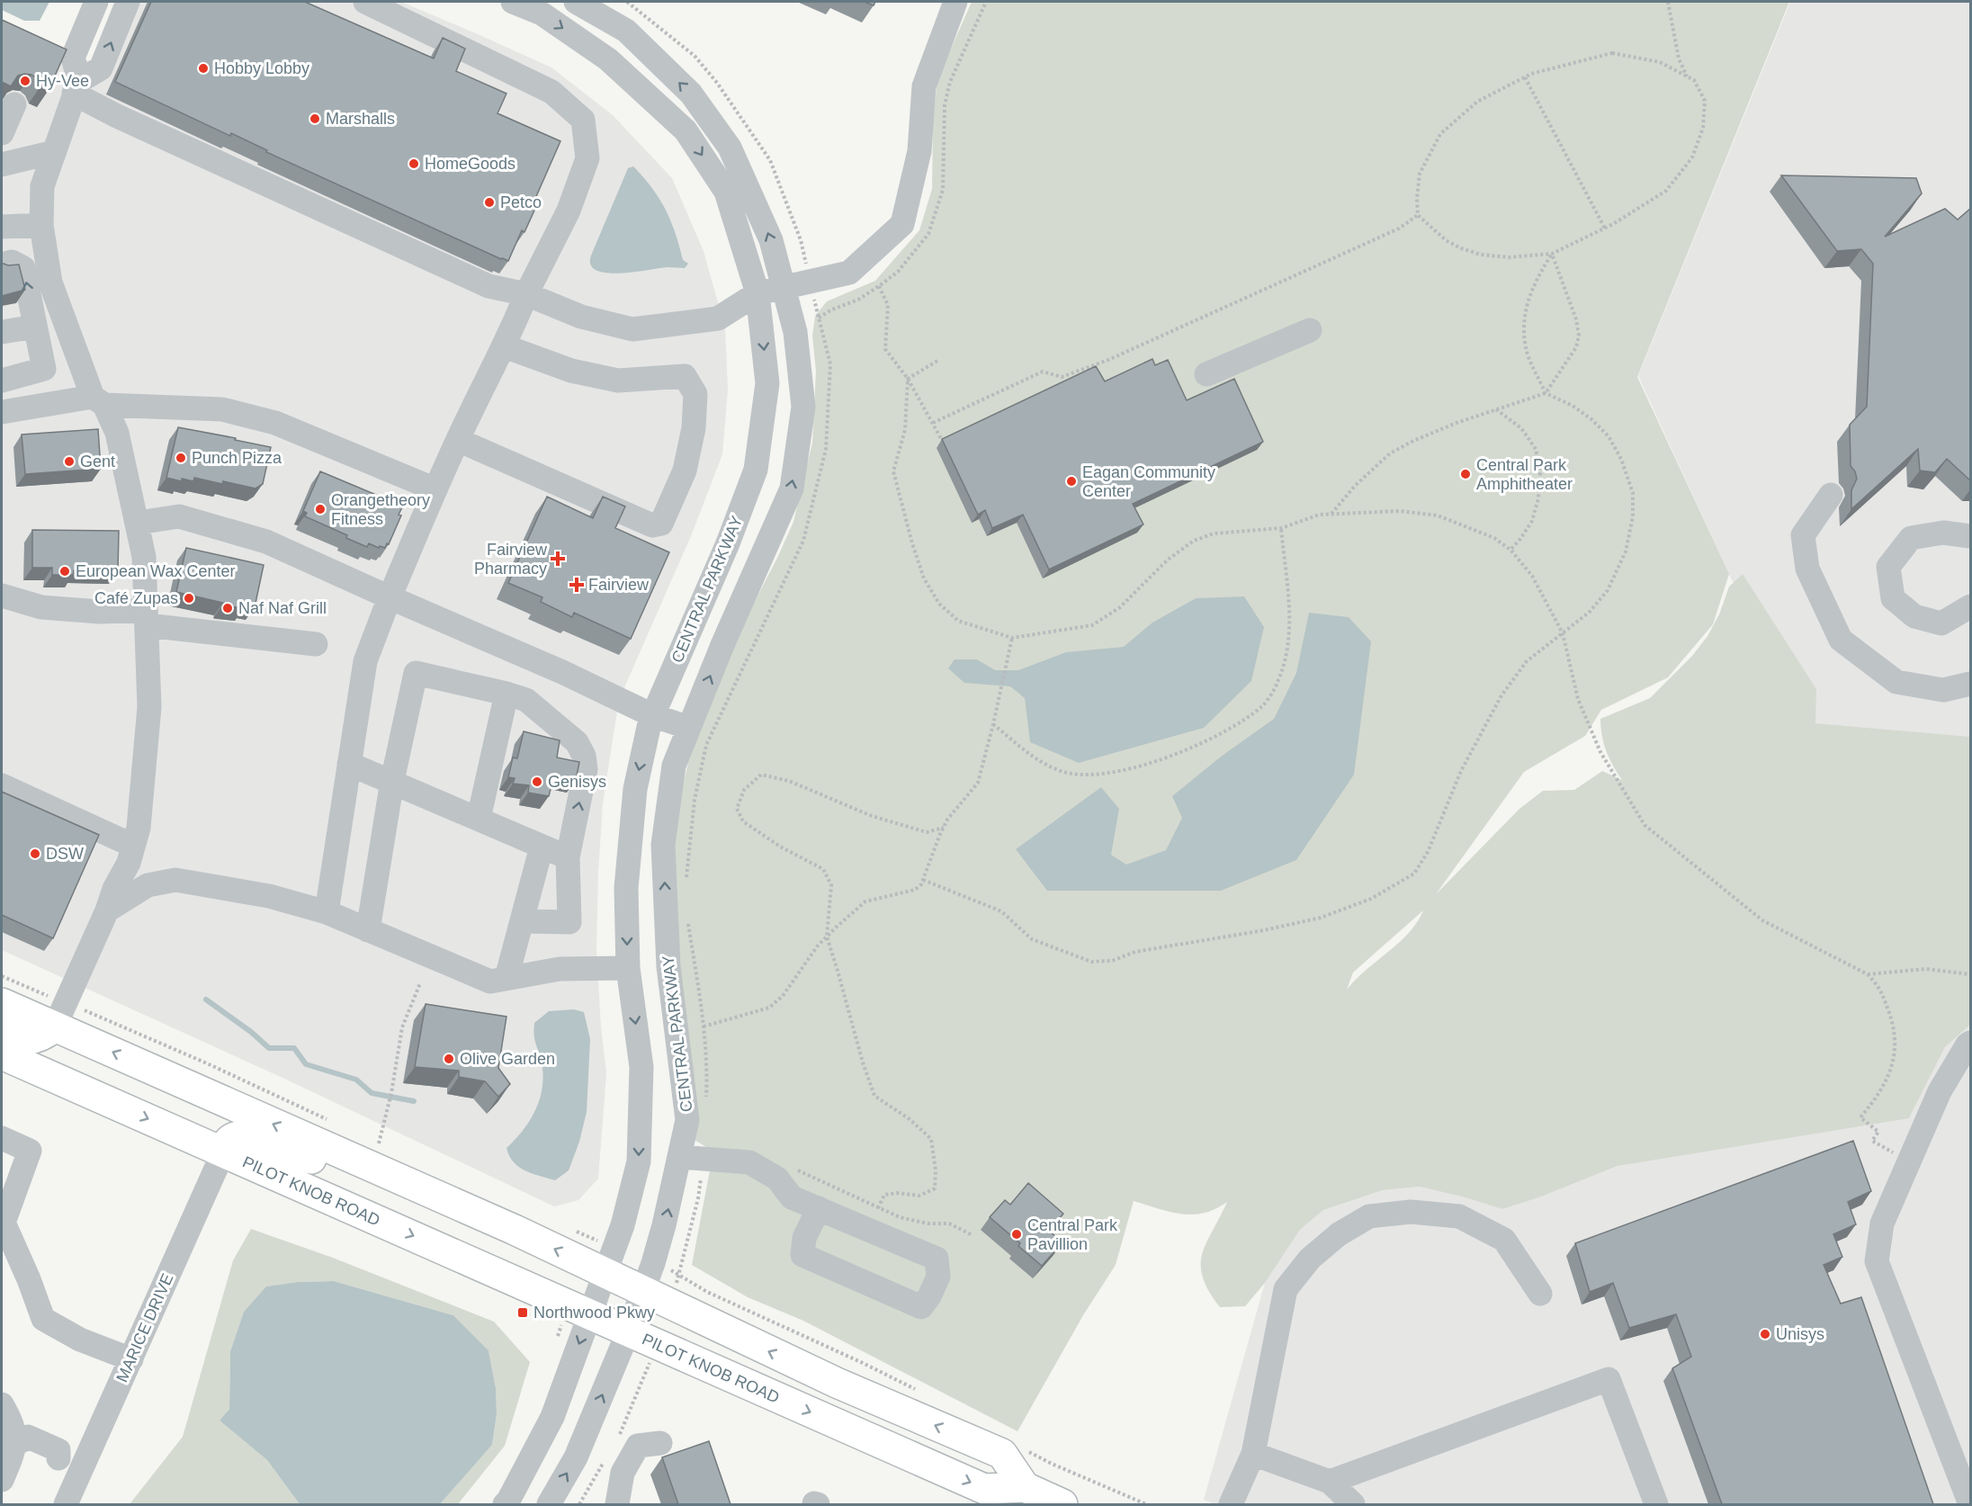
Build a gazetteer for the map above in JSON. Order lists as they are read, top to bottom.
{
  "streets": {
    "main road": ["PILOT KNOB ROAD"],
    "street": ["CENTRAL PARKWAY", "MARICE DRIVE"]
  },
  "crossings": [
    ["CENTRAL PARKWAY", "PILOT KNOB ROAD"],
    ["PILOT KNOB ROAD", "MARICE DRIVE"]
  ],
  "places": {
    "other": [
      "Hobby Lobby",
      "Hy-Vee",
      "Marshalls",
      "HomeGoods",
      "Petco",
      "Punch Pizza",
      "Gent",
      "Central Park Amphitheater",
      "Eagan Community Center",
      "Orangetheory Fitness",
      "European Wax Center",
      "Café Zupas",
      "Naf Naf Grill",
      "Genisys",
      "DSW",
      "Olive Garden",
      "Central Park Pavillion",
      "Unisys"
    ],
    "health": ["Fairview Pharmacy", "Fairview"],
    "transit": ["Northwood Pkwy"]
  }
}
